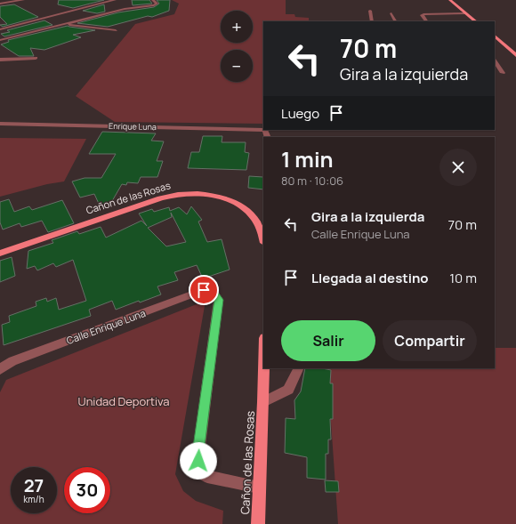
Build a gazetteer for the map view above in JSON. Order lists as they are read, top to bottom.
{
  "streets": {
    "main road": ["Cañon de las Rosas"],
    "street": ["Enrique Luna", "Calle Enrique Luna"]
  },
  "crossings": [
    ["Cañon de las Rosas", "Calle Enrique Luna"]
  ],
  "parks": ["Unidad Deportiva"],
  "page": {
    "map_buttons": ["+", "−"],
    "turn": ["70 m", "Gira a la izquierda"],
    "then": "Luego",
    "heading": ["1 min", "80 m · 10:06"],
    "list": [
      {
        "name": "Gira a la izquierda",
        "note": "Calle Enrique Luna",
        "value": "70 m"
      },
      {
        "name": "Llegada al destino",
        "value": "10 m"
      }
    ],
    "buttons": ["Salir", "Compartir"],
    "speed": "27 km/h",
    "limit": "30"
  }
}
